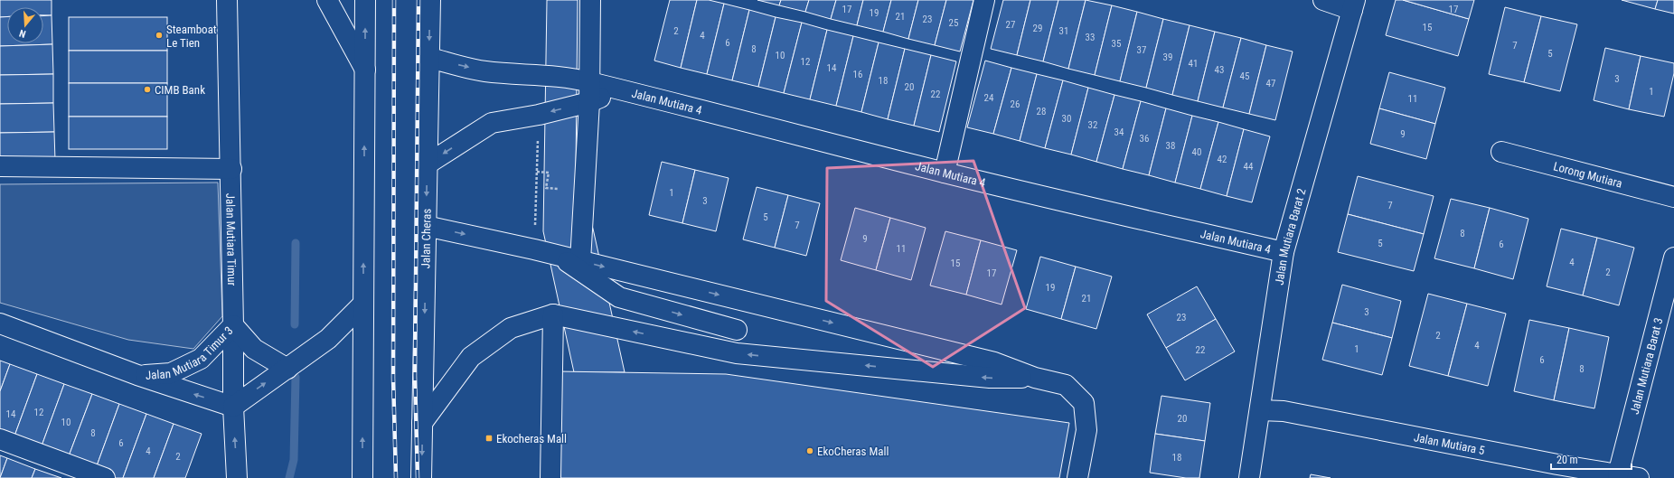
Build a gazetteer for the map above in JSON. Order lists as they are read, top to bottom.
{
  "streets": {
    "main road": [
      "Jalan Mutiara 4",
      "Lorong Mutiara",
      "Jalan Mutiara Barat 2",
      "Jalan Cheras",
      "Jalan Mutiara Timur",
      "Jalan Mutiara Timur 3",
      "Jalan Mutiara Barat 3",
      "Jalan Mutiara 5"
    ]
  },
  "crossings": [
    ["Jalan Mutiara 4", "Jalan Mutiara Barat 2"],
    ["Jalan Mutiara 4", "Jalan Cheras"],
    ["Jalan Mutiara Barat 2", "Jalan Mutiara 5"],
    ["Jalan Mutiara Timur", "Jalan Mutiara Timur 3"],
    ["Jalan Mutiara Barat 3", "Jalan Mutiara 5"]
  ],
  "places": {
    "other": ["Steamboat Le Tien", "CIMB Bank", "EkoCheras Mall"],
    "transit": ["Ekocheras Mall"]
  },
  "house_numbers": [
    "17",
    "17",
    "19",
    "21",
    "23",
    "25",
    "27",
    "15",
    "29",
    "2",
    "31",
    "4",
    "33",
    "6",
    "35",
    "7",
    "8",
    "37",
    "5",
    "10",
    "39",
    "12",
    "41",
    "14",
    "43",
    "16",
    "45",
    "3",
    "18",
    "47",
    "20",
    "1",
    "22",
    "24",
    "11",
    "26",
    "28",
    "30",
    "32",
    "34",
    "9",
    "36",
    "38",
    "40",
    "42",
    "44",
    "1",
    "3",
    "7",
    "5",
    "7",
    "8",
    "9",
    "5",
    "6",
    "11",
    "4",
    "15",
    "2",
    "17",
    "19",
    "21",
    "3",
    "23",
    "2",
    "4",
    "1",
    "22",
    "6",
    "8",
    "12",
    "14",
    "20",
    "10",
    "8",
    "6",
    "4",
    "2",
    "18"
  ],
  "scale_bar": "20 m",
  "north": "bottom"
}
